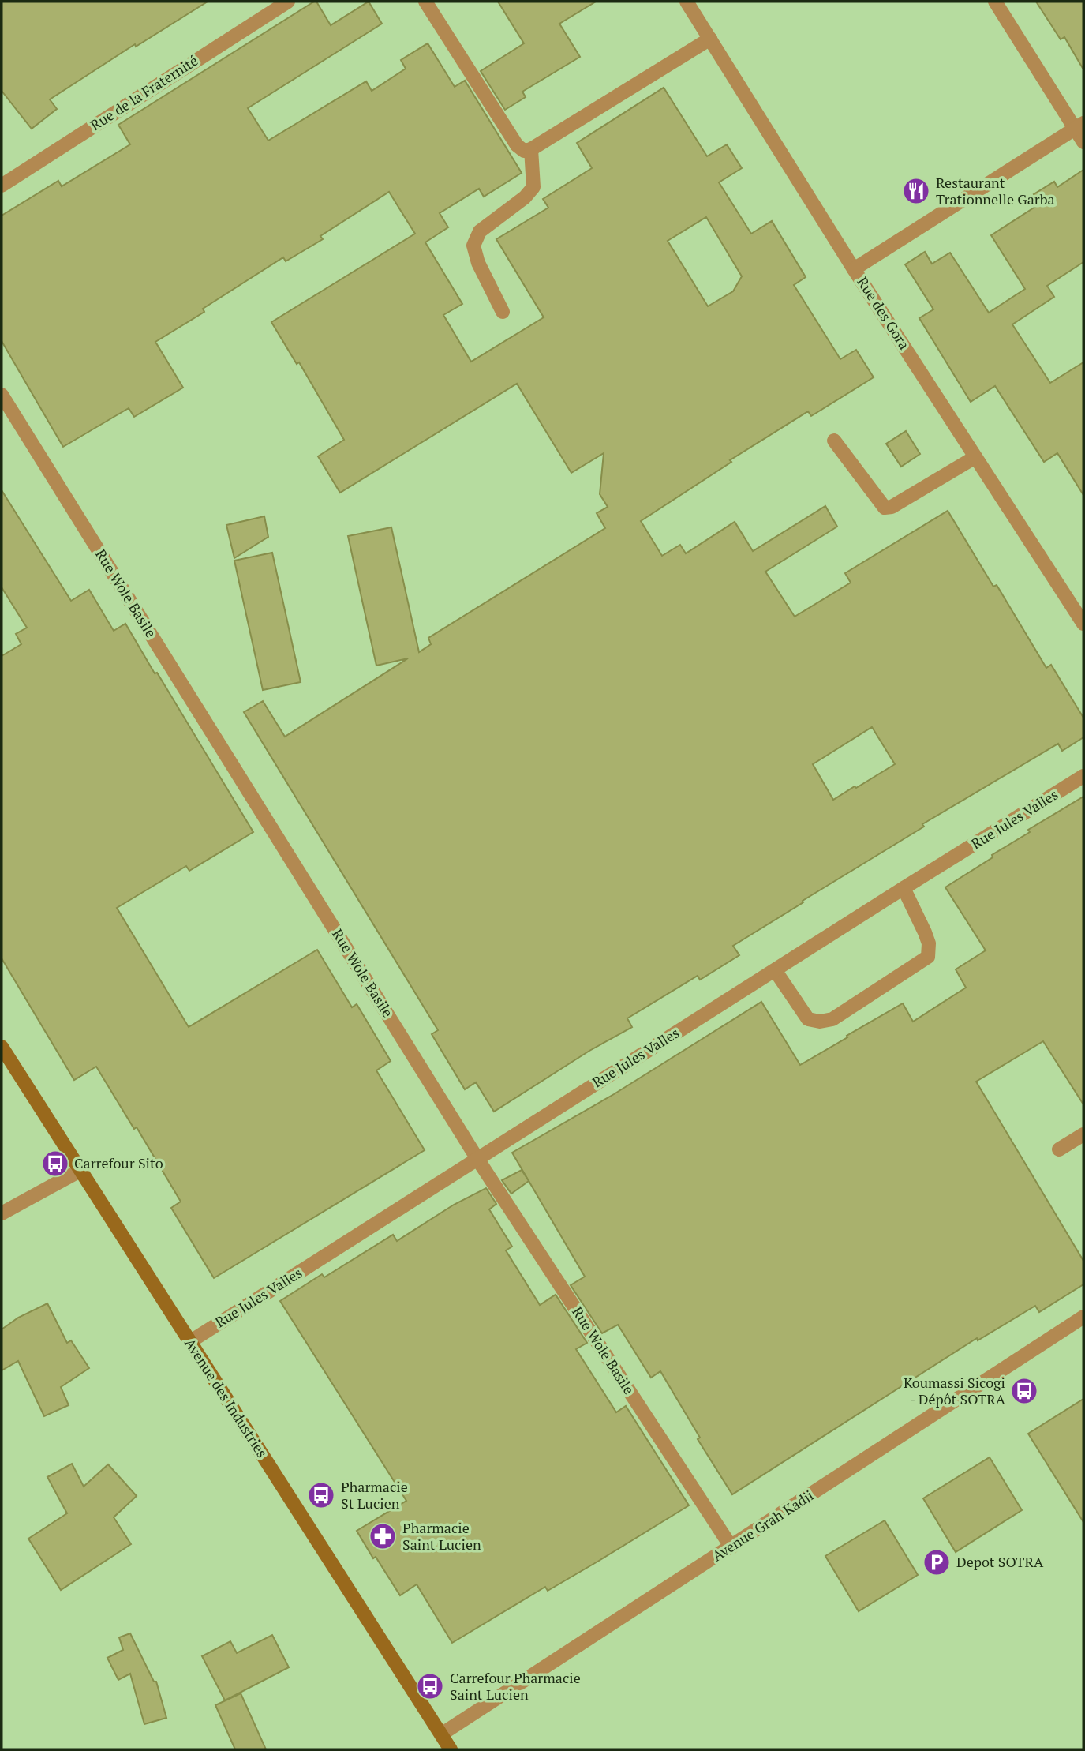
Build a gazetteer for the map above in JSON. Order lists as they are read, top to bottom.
{
  "streets": {
    "street": [
      "Rue de la Fraternité",
      "Rue des Gora",
      "Rue Wole Basile",
      "Rue Jules Valles",
      "Avenue des Industries",
      "Avenue Grah Kadji"
    ]
  },
  "crossings": [
    ["Rue Wole Basile", "Rue Jules Valles"],
    ["Rue Wole Basile", "Avenue Grah Kadji"],
    ["Rue Jules Valles", "Avenue des Industries"],
    ["Avenue des Industries", "Avenue Grah Kadji"]
  ],
  "places": {
    "restaurant": ["Restaurant Trationnelle Garba"],
    "bus stop": [
      "Carrefour Sito",
      "Koumassi Sicogi - Dépôt SOTRA",
      "Pharmacie St Lucien",
      "Carrefour Pharmacie Saint Lucien"
    ],
    "pharmacy": ["Pharmacie Saint Lucien"],
    "parking": ["Depot SOTRA"]
  }
}
